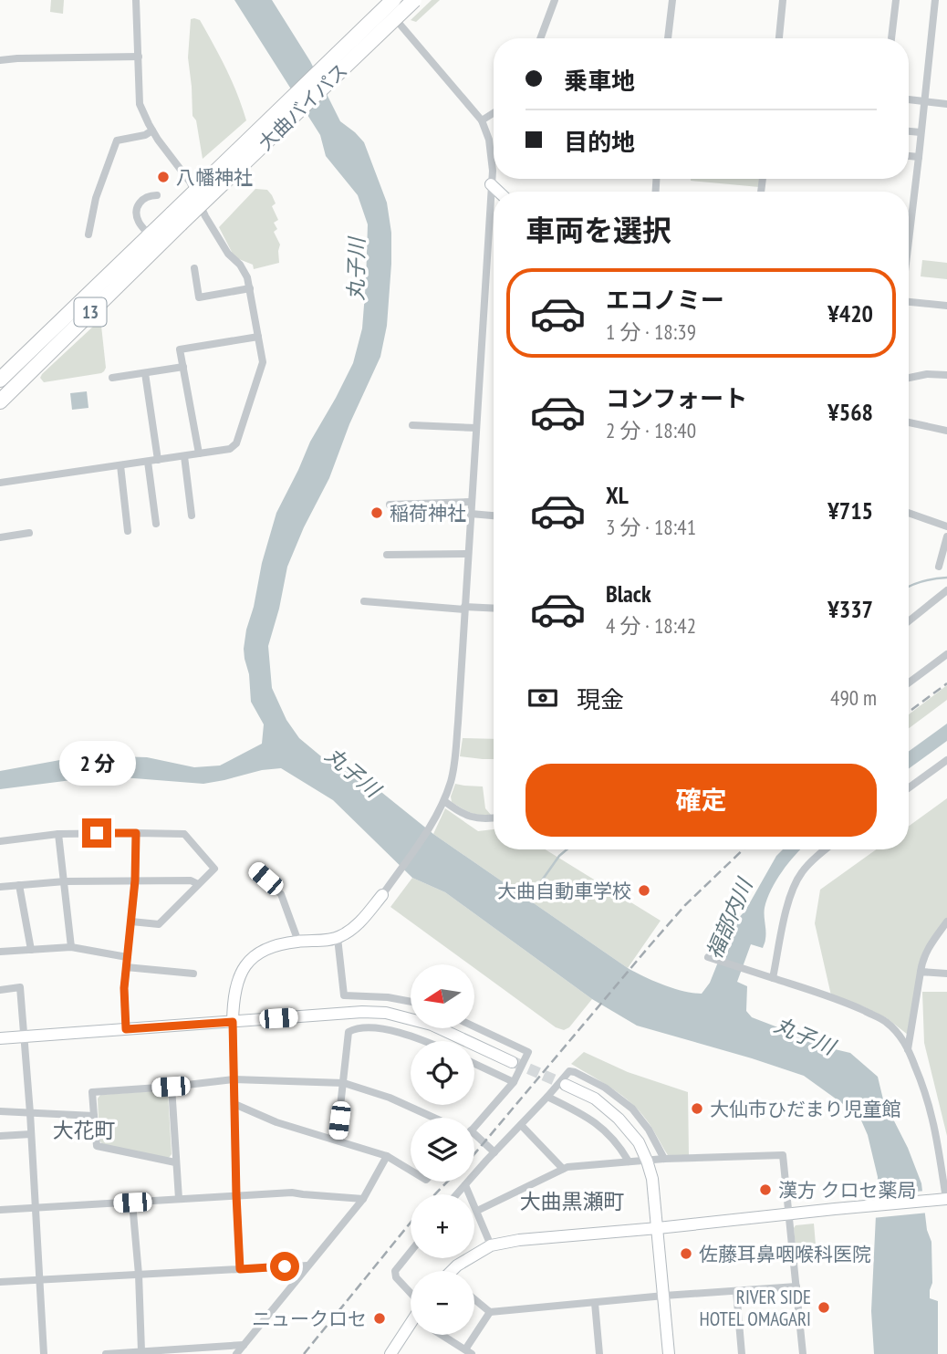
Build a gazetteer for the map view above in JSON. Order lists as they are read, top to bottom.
{
  "streets": {
    "highway": ["大曲バイパス", "13"]
  },
  "districts": ["大花町", "大曲黒瀬町"],
  "water": ["丸子川", "福部内川"],
  "places": [
    "八幡神社",
    "稲荷神社",
    "大曲自動車学校",
    "大仙市ひだまり児童館",
    "漢方 クロセ薬局",
    "佐藤耳鼻咽喉科医院",
    "RIVER SIDE HOTEL OMAGARI",
    "ニュークロセ"
  ],
  "north": "left",
  "page": {
    "banner": ["乗車地", "目的地"],
    "heading": "車両を選択",
    "list": [
      {
        "name": "エコノミー",
        "note": "1 分 · 18:39",
        "value": "¥420"
      },
      {
        "name": "コンフォート",
        "note": "2 分 · 18:40",
        "value": "¥568"
      },
      {
        "name": "XL",
        "note": "3 分 · 18:41",
        "value": "¥715"
      },
      {
        "name": "Black",
        "note": "4 分 · 18:42",
        "value": "¥337"
      }
    ],
    "pay": ["現金", "490 m"],
    "bubble": "2 分",
    "buttons": "確定",
    "map_buttons": ["+", "−"]
  }
}
